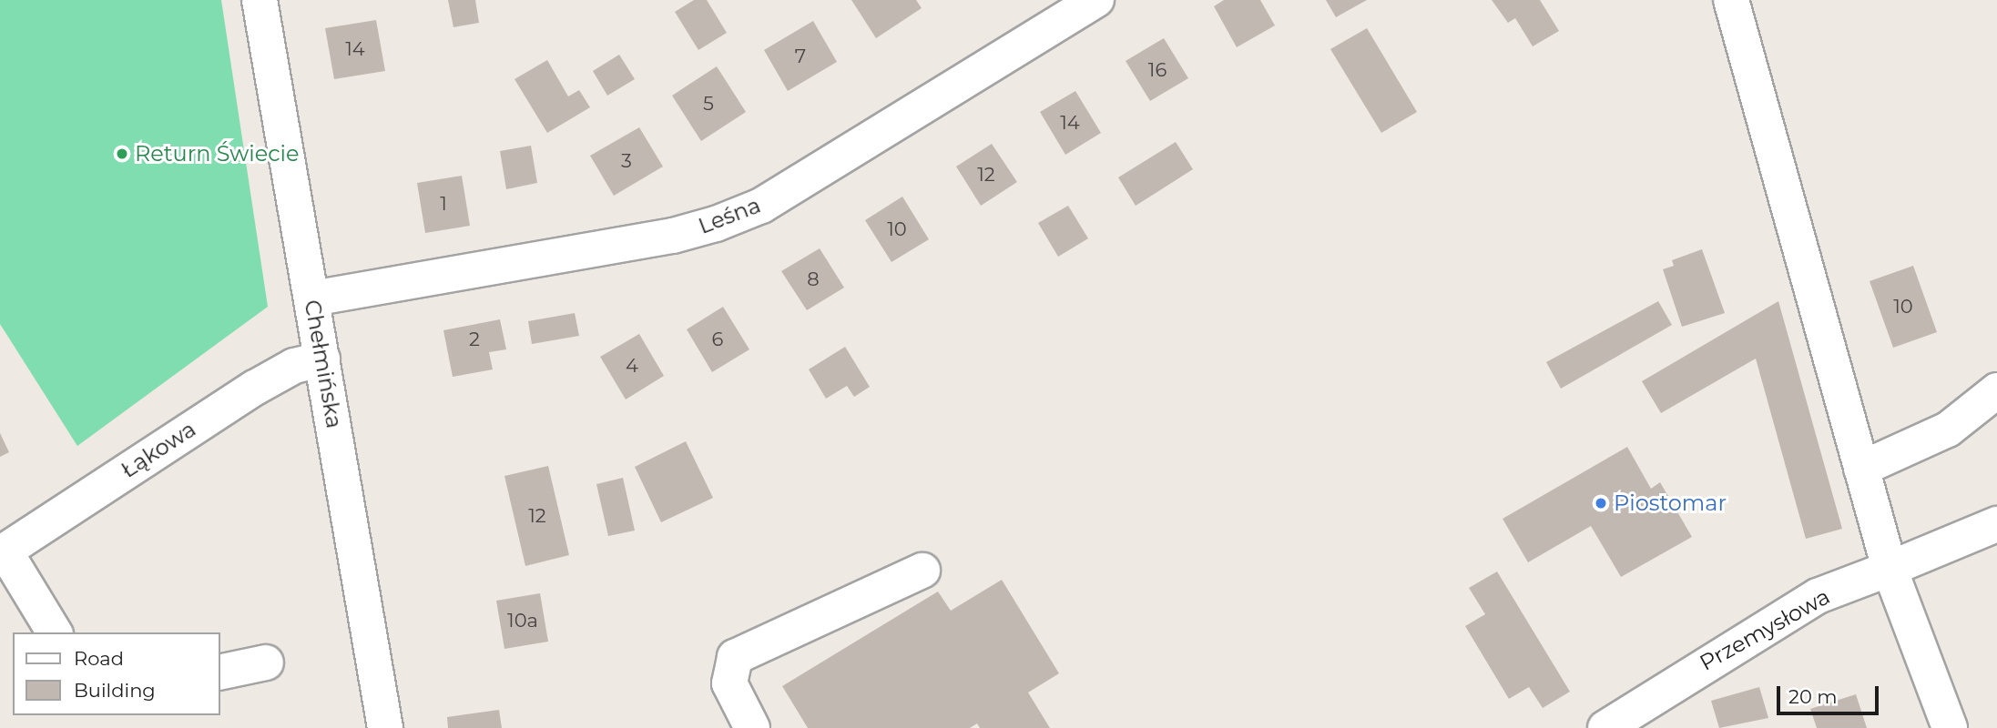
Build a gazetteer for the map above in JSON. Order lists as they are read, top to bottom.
{
  "streets": {
    "street": [
      "Leśna",
      "Chełmińska",
      "Łąkowa",
      "Przemysłowa"
    ]
  },
  "crossings": [
    ["Leśna", "Chełmińska"],
    ["Chełmińska", "Łąkowa"]
  ],
  "places": ["Return Świecie", "Piostomar"],
  "house_numbers": [
    "14",
    "7",
    "16",
    "5",
    "14",
    "3",
    "12",
    "1",
    "10",
    "8",
    "10",
    "2",
    "6",
    "4",
    "12",
    "10a"
  ],
  "legend": ["Road", "Building"],
  "scale_bar": "20 m"
}
